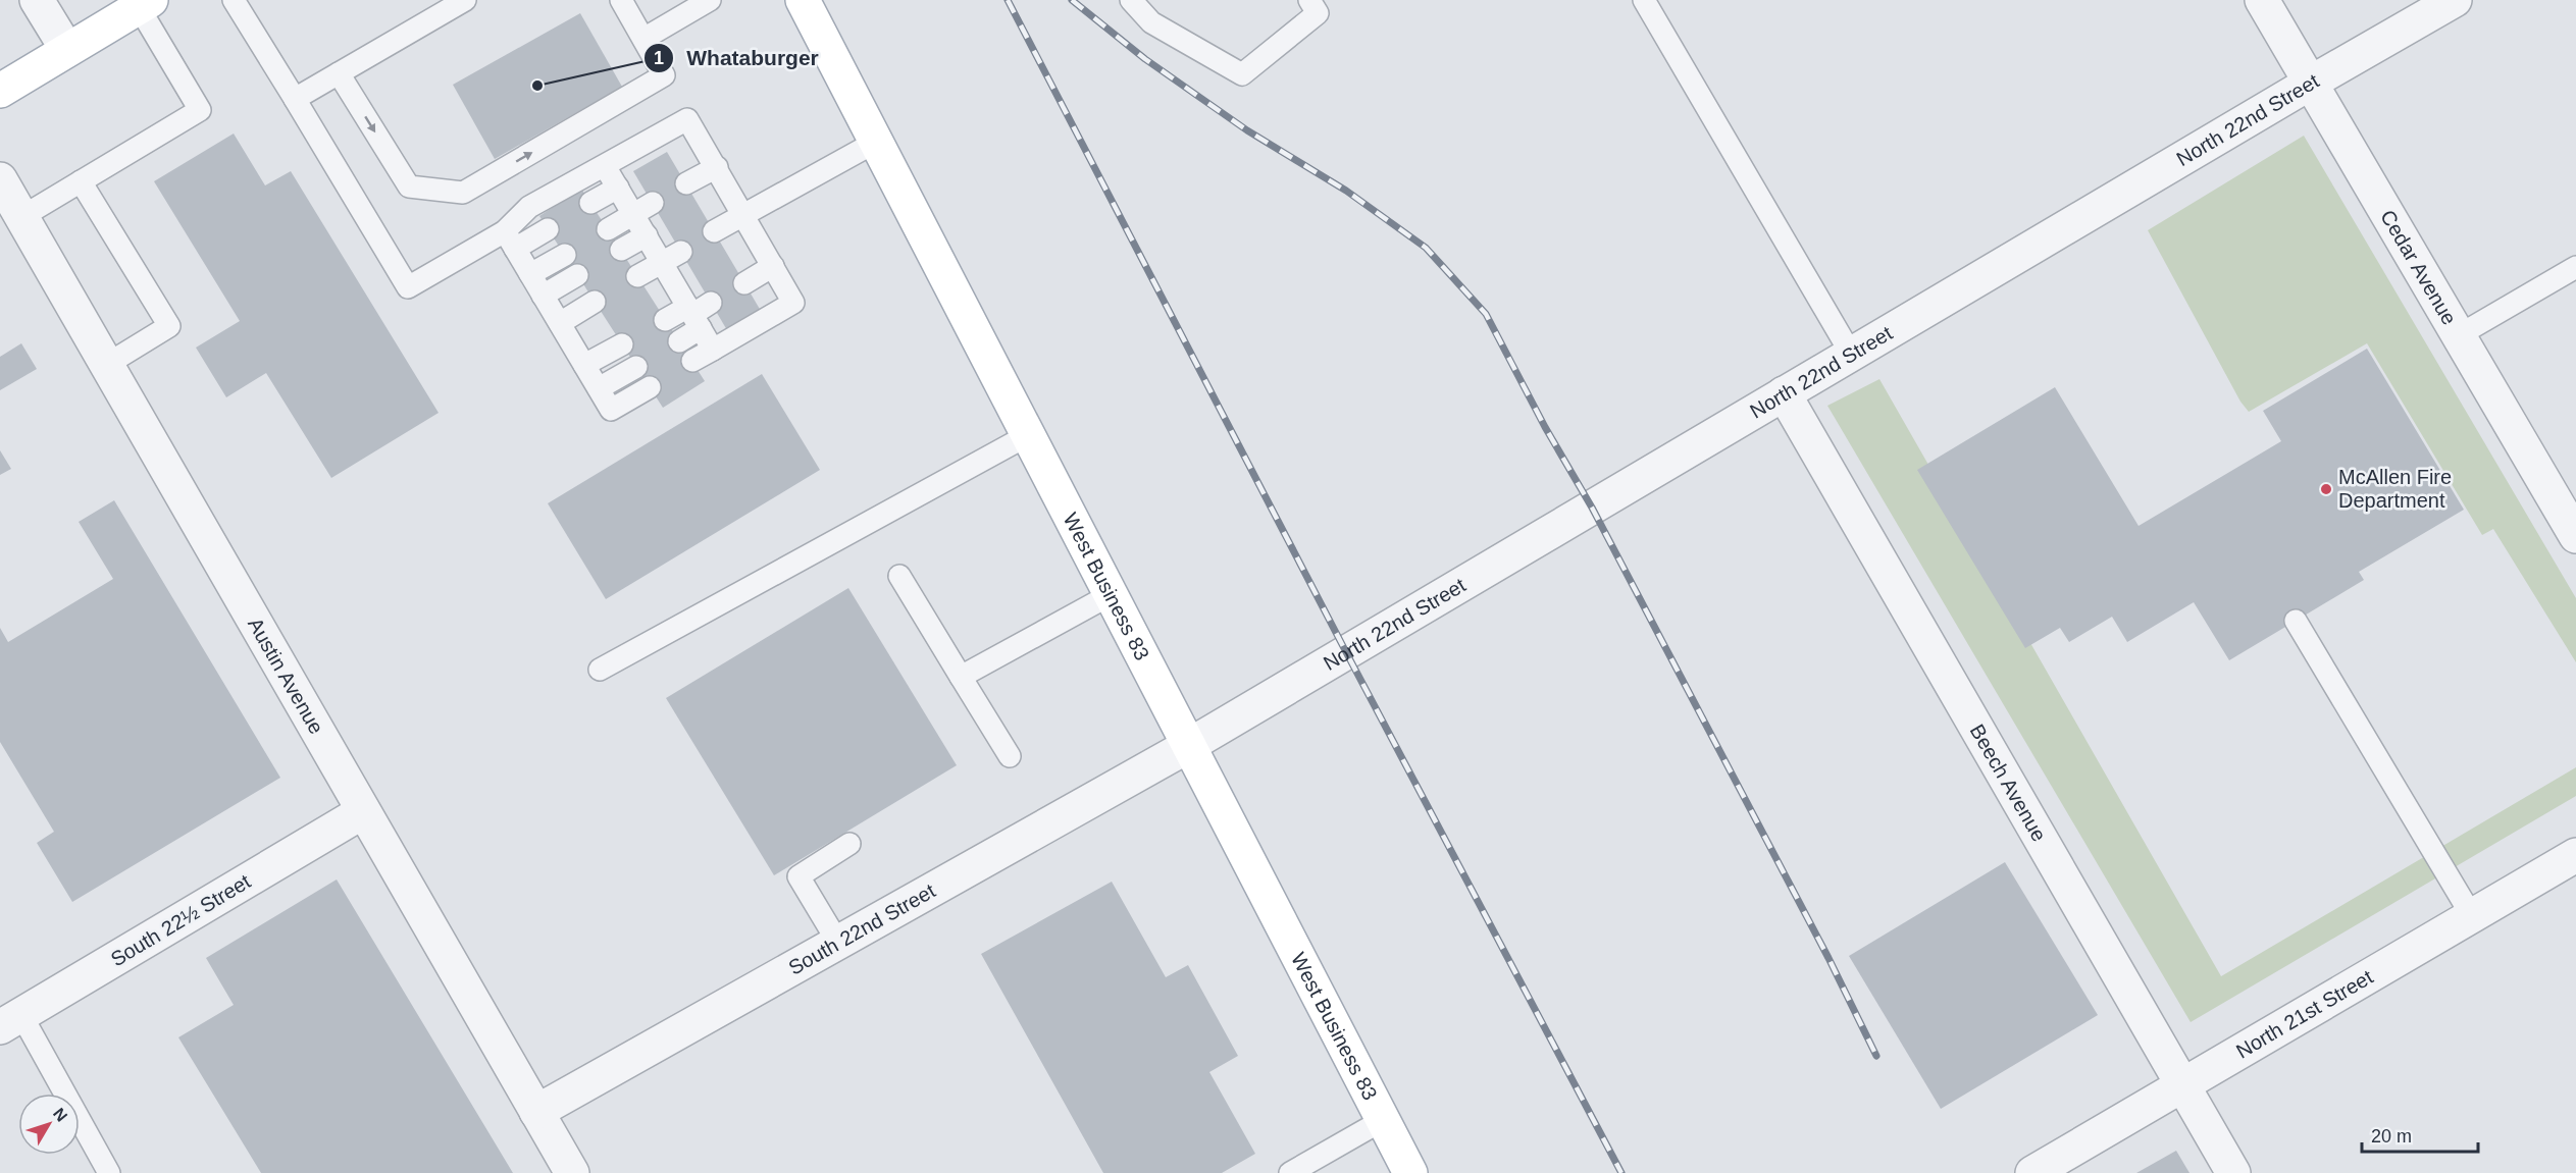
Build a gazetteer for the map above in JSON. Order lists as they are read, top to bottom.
{
  "streets": {
    "main road": ["West Business 83"],
    "street": [
      "North 22nd Street",
      "Cedar Avenue",
      "Austin Avenue",
      "Beech Avenue",
      "South 22½ Street",
      "South 22nd Street",
      "North 21st Street"
    ]
  },
  "crossings": [
    ["North 22nd Street", "Cedar Avenue"],
    ["North 22nd Street", "West Business 83"],
    ["North 22nd Street", "Beech Avenue"],
    ["North 22nd Street", "South 22nd Street"],
    ["West Business 83", "South 22nd Street"],
    ["Austin Avenue", "South 22½ Street"],
    ["Austin Avenue", "South 22nd Street"],
    ["Beech Avenue", "North 21st Street"]
  ],
  "places": ["Whataburger", "McAllen Fire Department"],
  "scale_bar": "20 m",
  "north": "top right"
}
